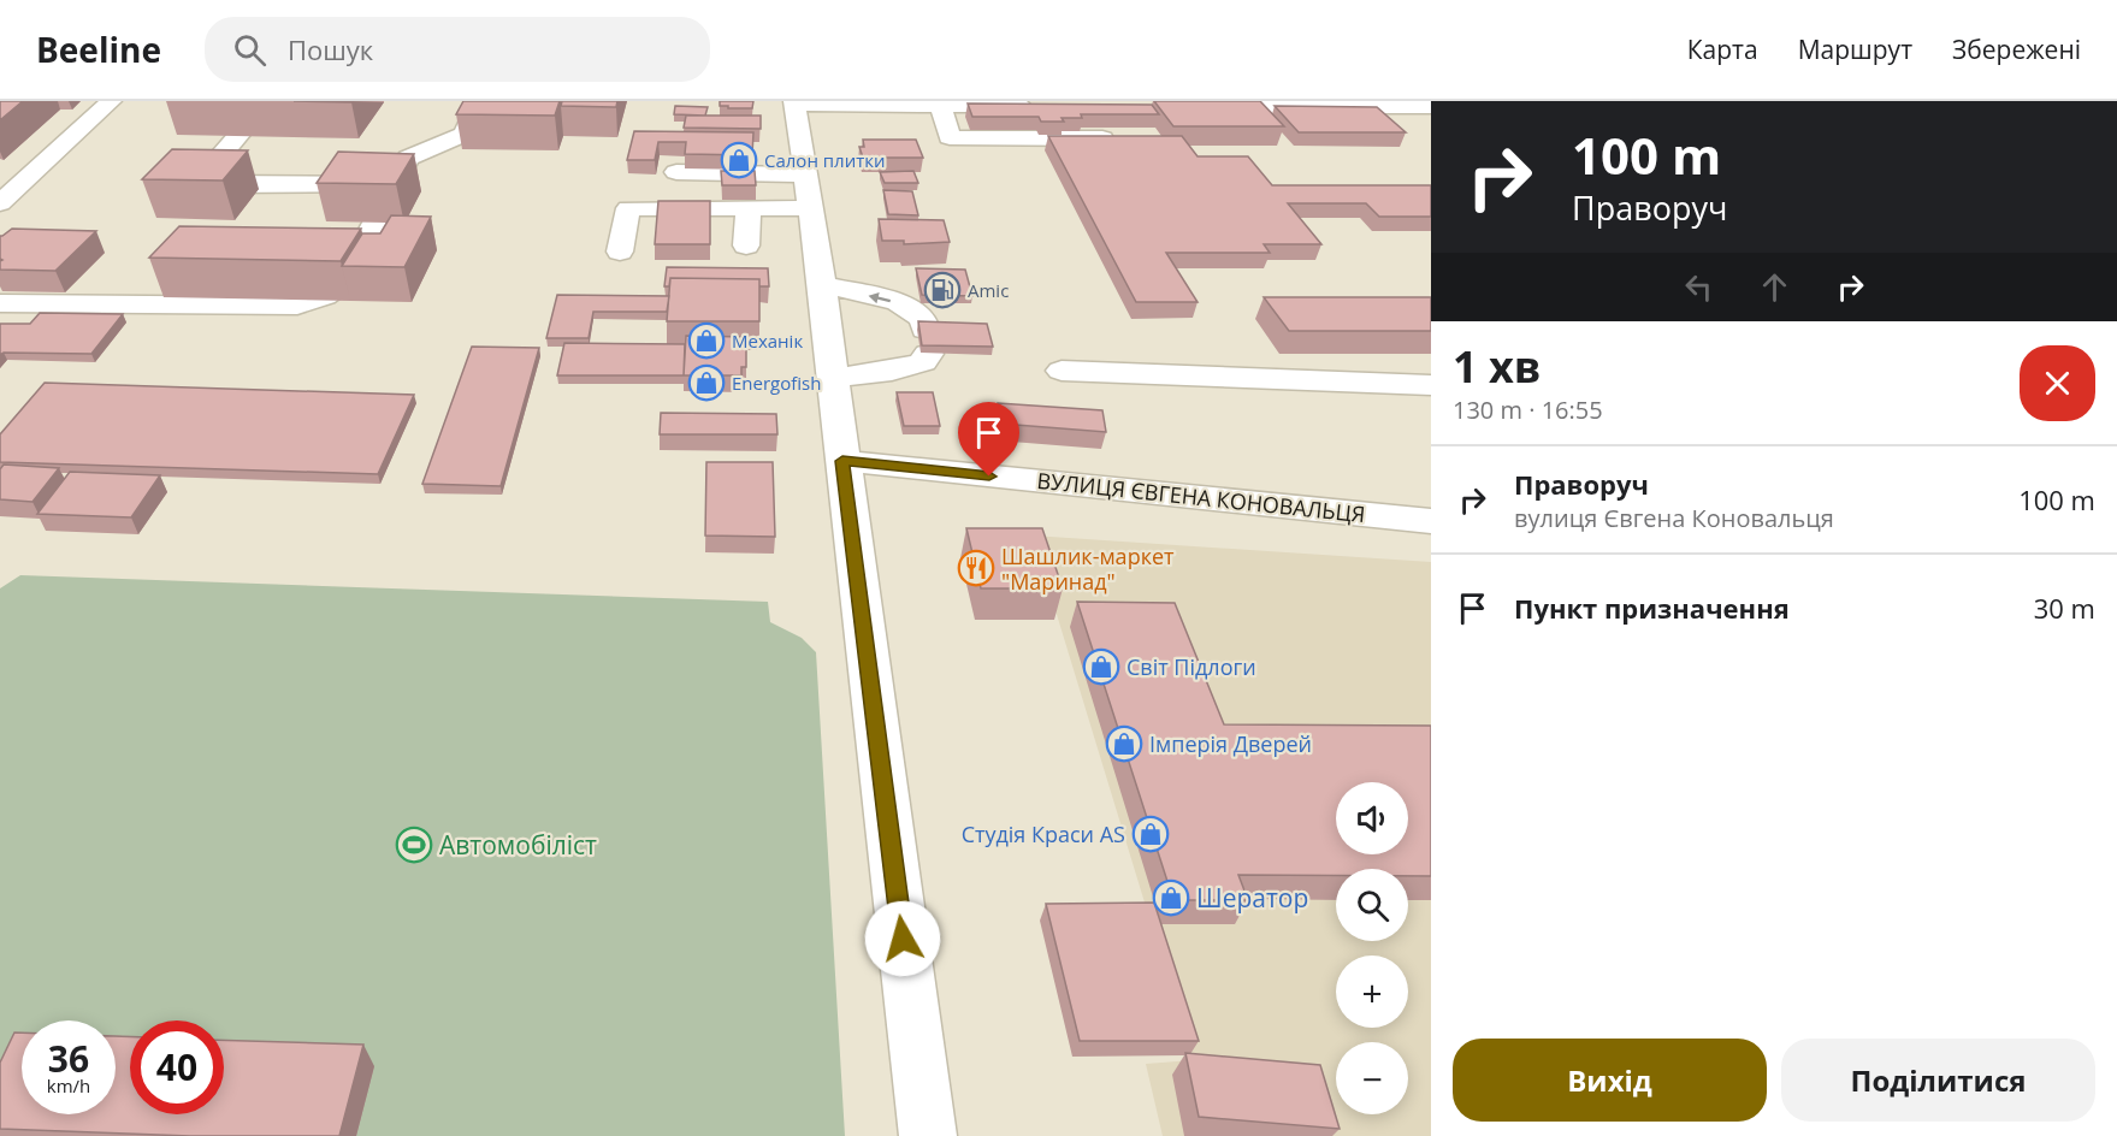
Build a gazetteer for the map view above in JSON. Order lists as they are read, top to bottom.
{
  "streets": {
    "street": ["ВУЛИЦЯ ЄВГЕНА КОНОВАЛЬЦЯ"]
  },
  "places": {
    "shop": [
      "Салон плитки",
      "Механік",
      "Energofish",
      "Світ Підлоги",
      "Імперія Дверей",
      "Студія Краси AS",
      "Шератор"
    ],
    "fuel station": ["Amic"],
    "restaurant": ["Шашлик-маркет \"Маринад\""],
    "sports": ["Автомобіліст"]
  },
  "page": {
    "header": "Beeline",
    "search": "Пошук",
    "nav": ["Карта", "Маршрут", "Збережені"],
    "turn": ["100 m", "Праворуч"],
    "heading": ["1 хв", "130 m · 16:55"],
    "list": [
      {
        "name": "Праворуч",
        "note": "вулиця Євгена Коновальця",
        "value": "100 m"
      },
      {
        "name": "Пункт призначення",
        "value": "30 m"
      }
    ],
    "map_buttons": ["+", "−"],
    "speed": "36 km/h",
    "limit": "40",
    "buttons": ["Вихід", "Поділитися"]
  }
}
